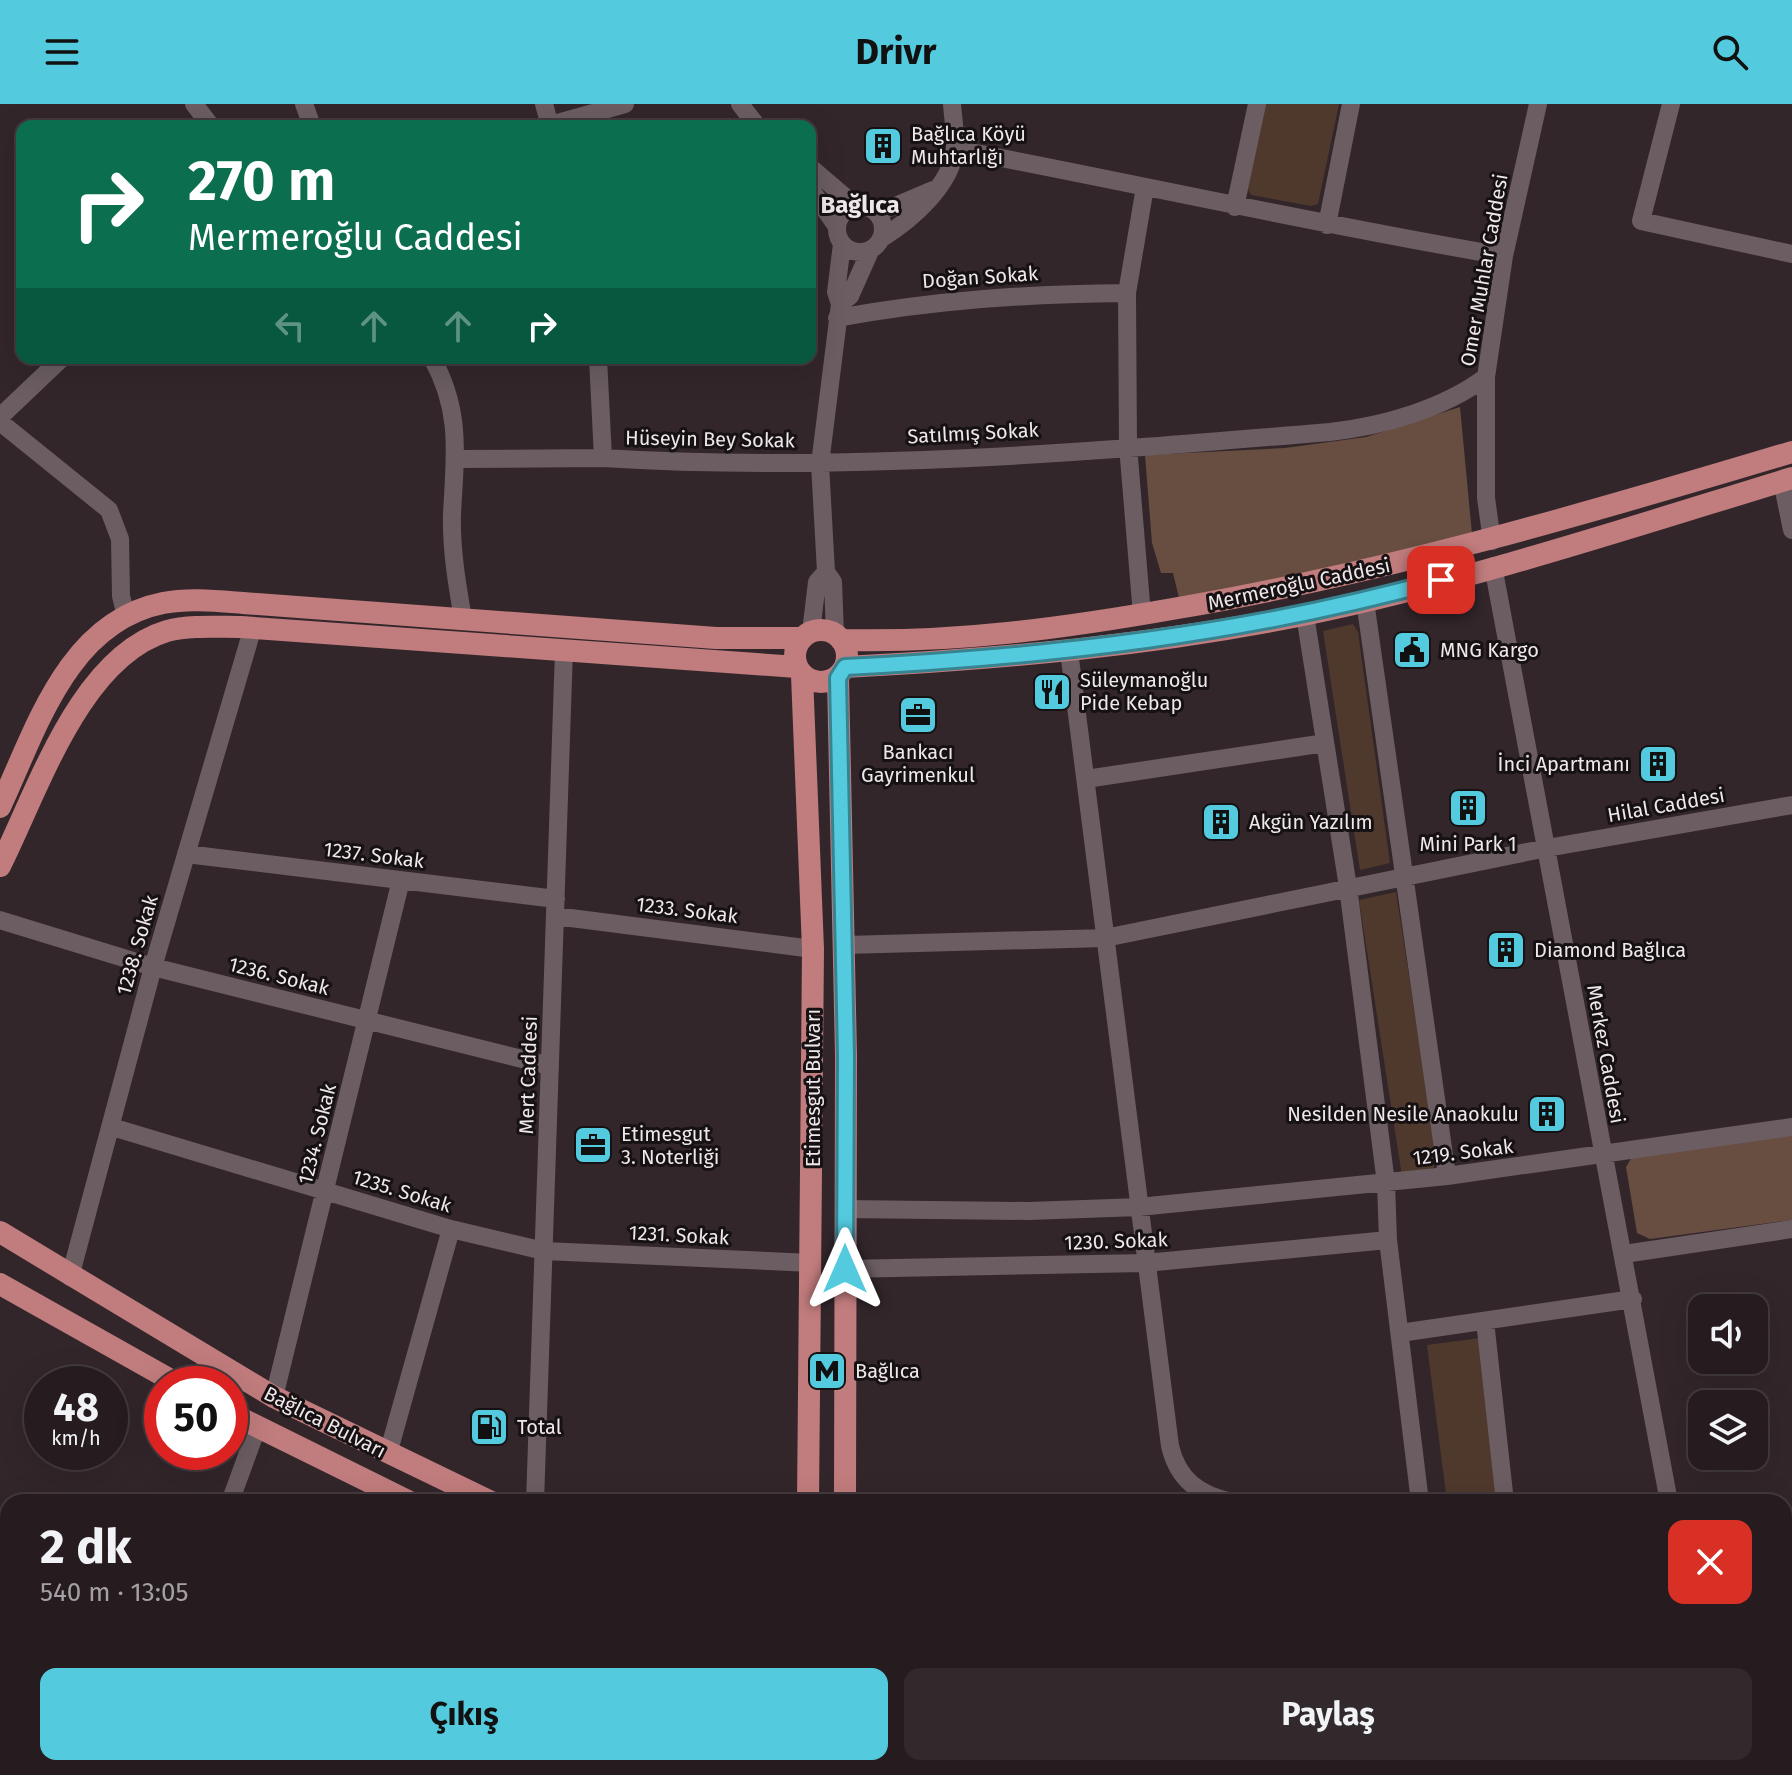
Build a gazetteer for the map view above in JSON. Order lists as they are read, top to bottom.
{
  "streets": {
    "main road": ["Mermeroğlu Caddesi", "Etimesgut Bulvarı", "Bağlıca Bulvarı"],
    "street": [
      "Omer Muhlar Caddesi",
      "Doğan Sokak",
      "Satılmış Sokak",
      "Hüseyin Bey Sokak",
      "Hilal Caddesi",
      "1237. Sokak",
      "1233. Sokak",
      "1238. Sokak",
      "1236. Sokak",
      "Merkez Caddesi",
      "Mert Caddesi",
      "1234. Sokak",
      "1219. Sokak",
      "1235. Sokak",
      "1231. Sokak",
      "1230. Sokak"
    ]
  },
  "crossings": [
    ["Omer Muhlar Caddesi", "Satılmış Sokak"],
    ["Omer Muhlar Caddesi", "Mermeroğlu Caddesi"],
    ["Satılmış Sokak", "Hüseyin Bey Sokak"],
    ["Mermeroğlu Caddesi", "Merkez Caddesi"],
    ["Mermeroğlu Caddesi", "Etimesgut Bulvarı"],
    ["Hilal Caddesi", "Merkez Caddesi"],
    ["Hilal Caddesi", "Etimesgut Bulvarı"],
    ["1237. Sokak", "1233. Sokak"],
    ["1237. Sokak", "1238. Sokak"],
    ["1237. Sokak", "Mert Caddesi"],
    ["1237. Sokak", "1234. Sokak"],
    ["1233. Sokak", "Mert Caddesi"],
    ["1233. Sokak", "Etimesgut Bulvarı"],
    ["1238. Sokak", "1236. Sokak"],
    ["1238. Sokak", "1235. Sokak"],
    ["1238. Sokak", "Bağlıca Bulvarı"],
    ["1236. Sokak", "Mert Caddesi"],
    ["1236. Sokak", "1234. Sokak"],
    ["Merkez Caddesi", "1219. Sokak"],
    ["Mert Caddesi", "1235. Sokak"],
    ["Mert Caddesi", "1231. Sokak"],
    ["Etimesgut Bulvarı", "1219. Sokak"],
    ["Etimesgut Bulvarı", "1231. Sokak"],
    ["Etimesgut Bulvarı", "1230. Sokak"],
    ["1234. Sokak", "1235. Sokak"],
    ["1234. Sokak", "Bağlıca Bulvarı"],
    ["1235. Sokak", "1231. Sokak"]
  ],
  "districts": ["Bağlıca"],
  "places": {
    "building": [
      "Bağlıca Köyü Muhtarlığı",
      "İnci Apartmanı",
      "Mini Park 1",
      "Akgün Yazılım",
      "Diamond Bağlıca",
      "Nesilden Nesile Anaokulu"
    ],
    "public building": ["MNG Kargo"],
    "restaurant": ["Süleymanoğlu Pide Kebap"],
    "office": ["Bankacı Gayrimenkul", "Etimesgut 3. Noterliği"],
    "metro station": ["Bağlıca"],
    "fuel station": ["Total"]
  },
  "page": {
    "header": "Drivr",
    "turn": ["270 m", "Mermeroğlu Caddesi"],
    "speed": "48 km/h",
    "limit": "50",
    "heading": ["2 dk", "540 m · 13:05"],
    "buttons": ["Çıkış", "Paylaş"]
  }
}
